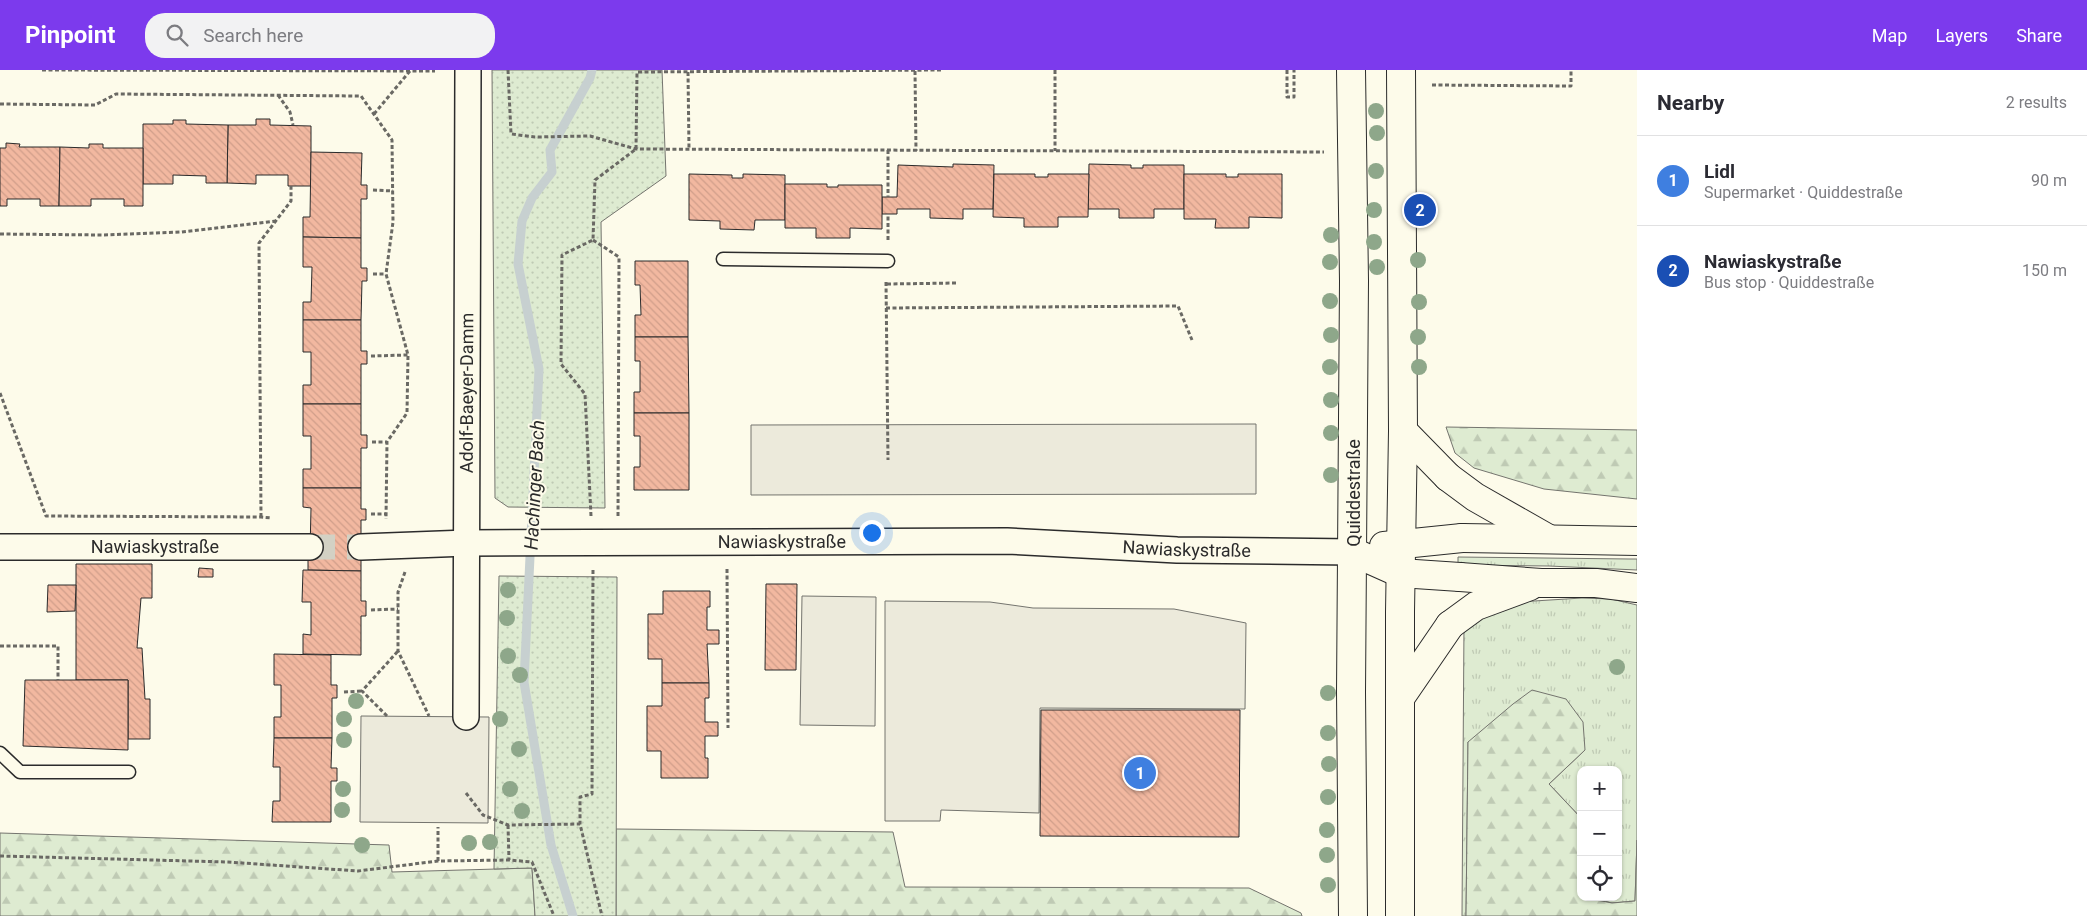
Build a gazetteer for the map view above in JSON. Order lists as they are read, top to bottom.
{
  "streets": {
    "main road": ["Quiddestraße"],
    "street": ["Adolf-Baeyer-Damm", "Nawiaskystraße"]
  },
  "crossings": [
    ["Adolf-Baeyer-Damm", "Nawiaskystraße"],
    ["Quiddestraße", "Nawiaskystraße"]
  ],
  "water": ["Hachinger Bach"],
  "page": {
    "header": "Pinpoint",
    "search": "Search here",
    "nav": ["Map", "Layers", "Share"],
    "heading": ["Nearby", "2 results"],
    "list": [
      {
        "mark": "1",
        "name": "Lidl",
        "note": "Supermarket · Quiddestraße",
        "value": "90 m"
      },
      {
        "mark": "2",
        "name": "Nawiaskystraße",
        "note": "Bus stop · Quiddestraße",
        "value": "150 m"
      }
    ],
    "pins": ["2", "1"],
    "map_buttons": ["+", "−"]
  }
}
